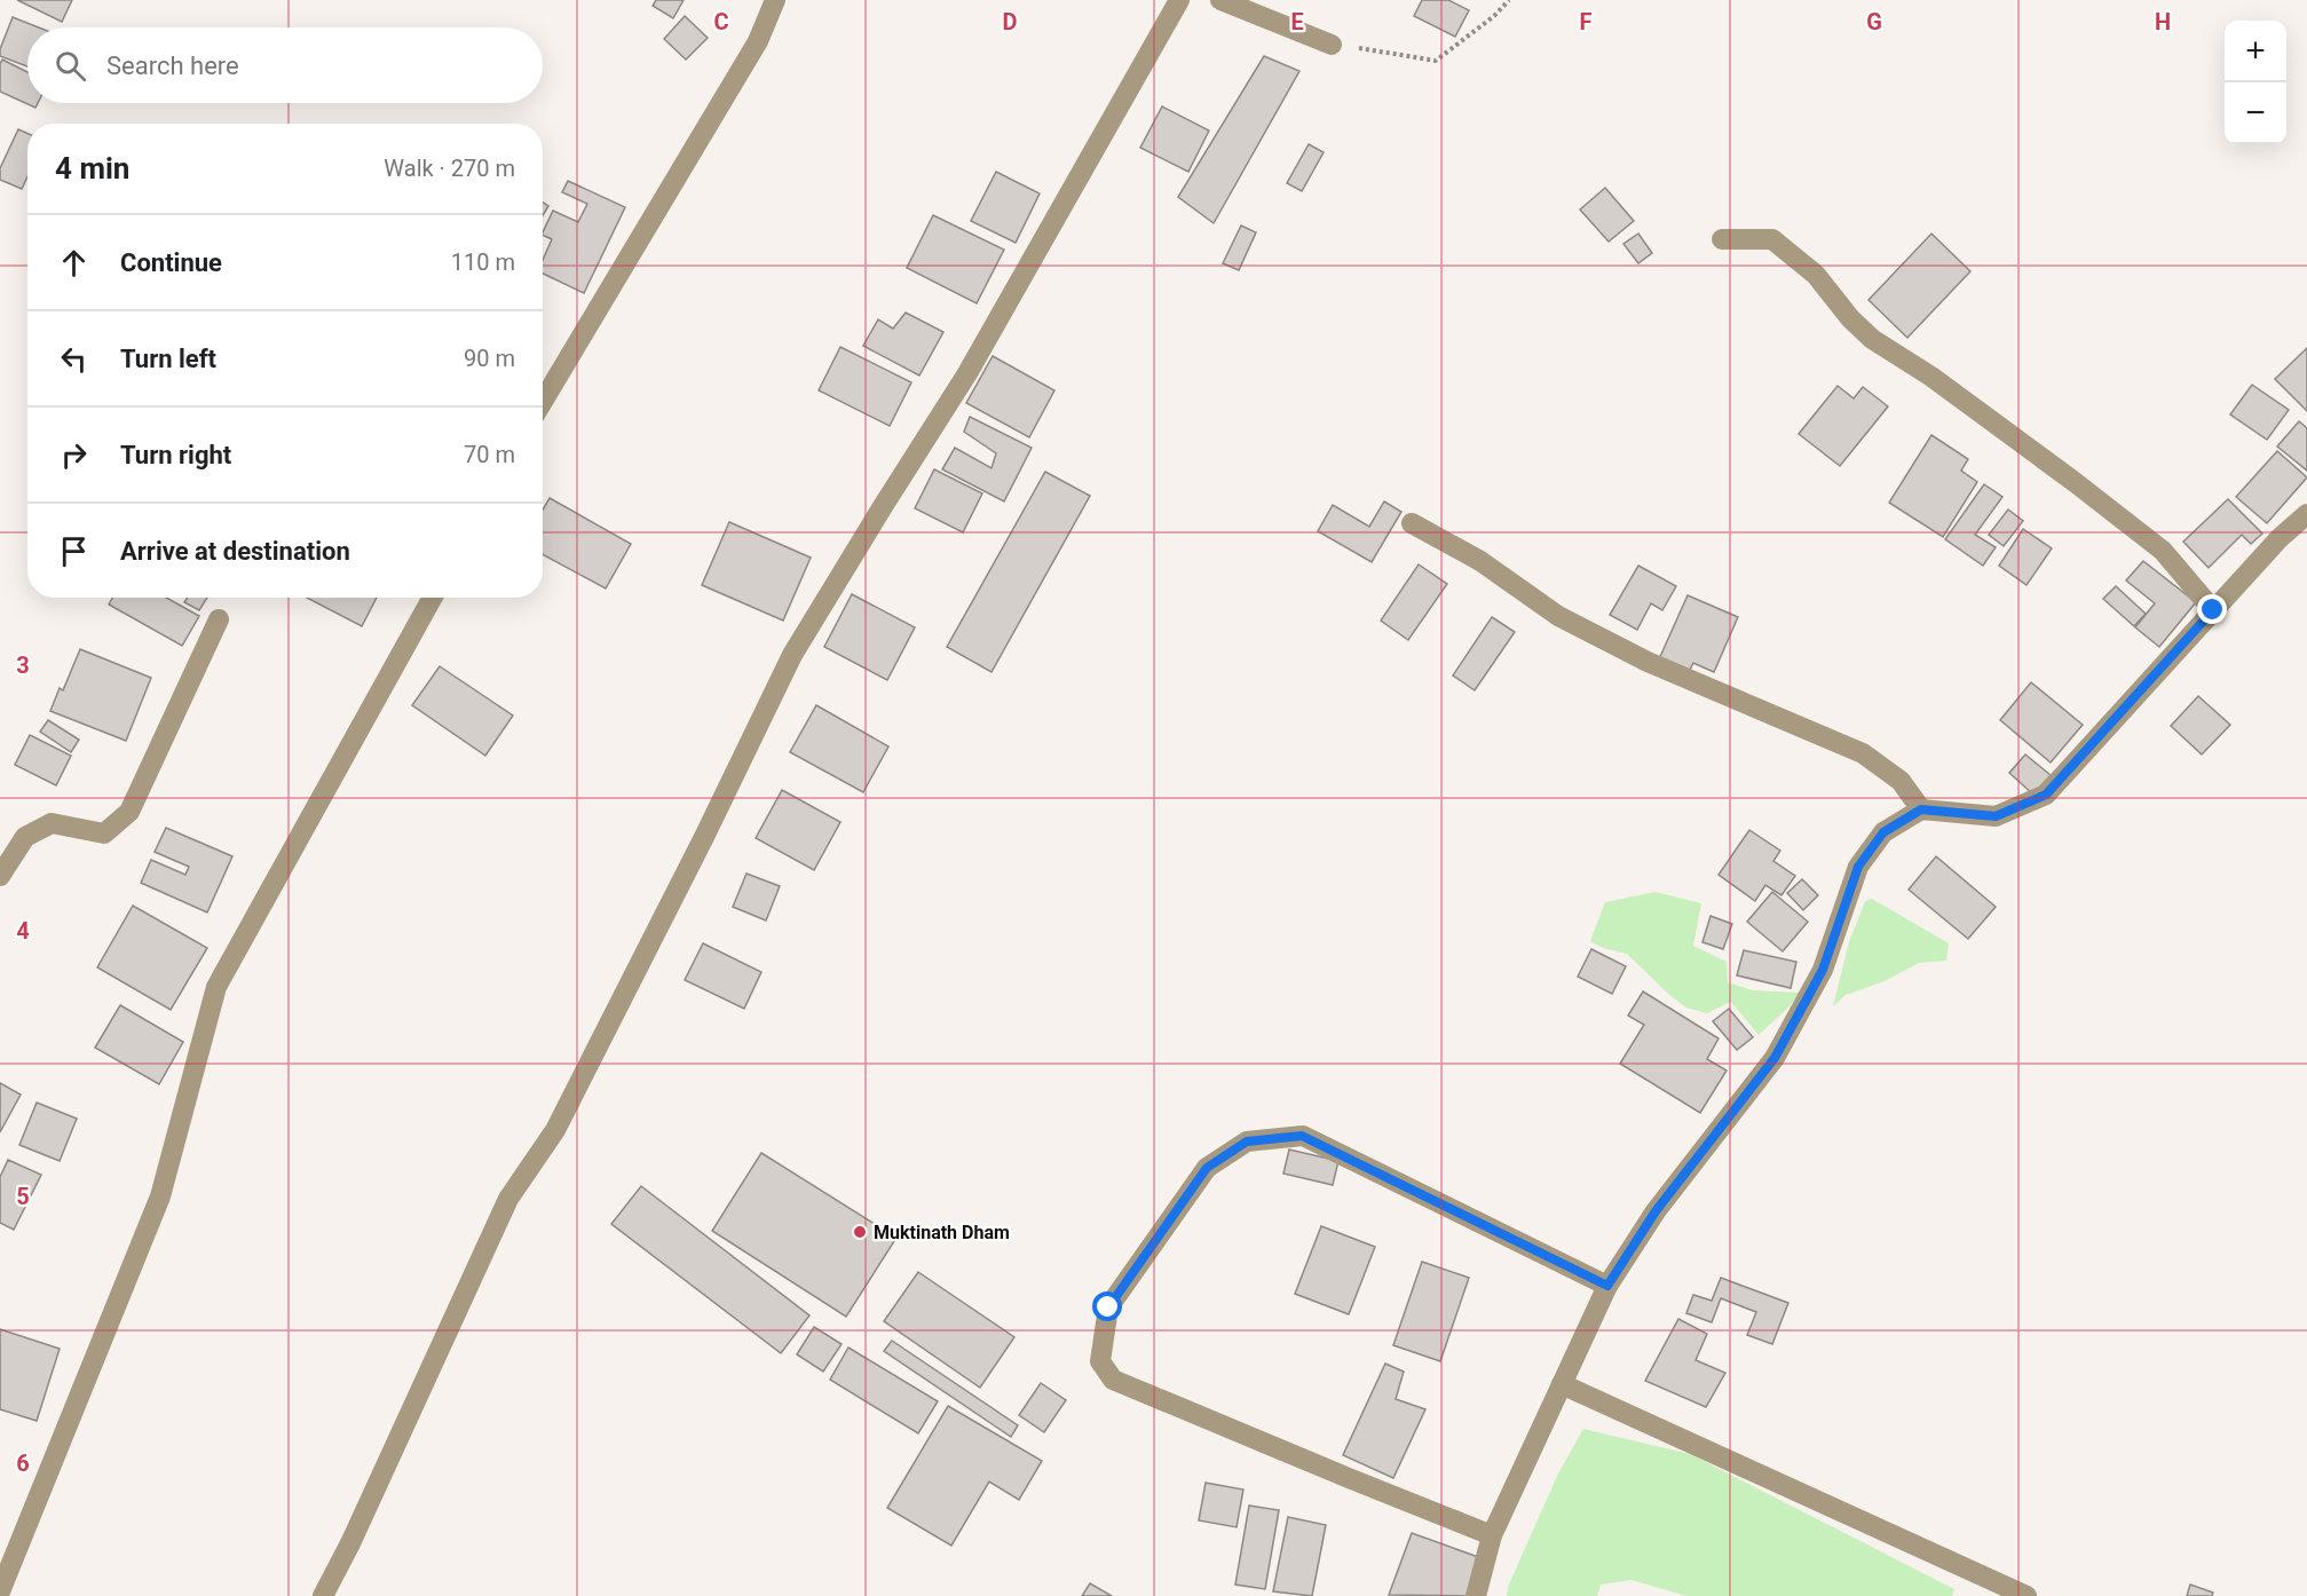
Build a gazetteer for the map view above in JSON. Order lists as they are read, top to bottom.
{
  "places": ["Muktinath Dham"],
  "page": {
    "map_buttons": ["+", "−"],
    "search": "Search here",
    "heading": ["4 min", "Walk · 270 m"],
    "list": [
      ["Continue", "110 m"],
      ["Turn left", "90 m"],
      ["Turn right", "70 m"],
      "Arrive at destination"
    ]
  },
  "grid": {
    "columns": [
      "C",
      "D",
      "E",
      "F",
      "G",
      "H"
    ],
    "rows": [
      "3",
      "4",
      "5",
      "6"
    ]
  }
}
